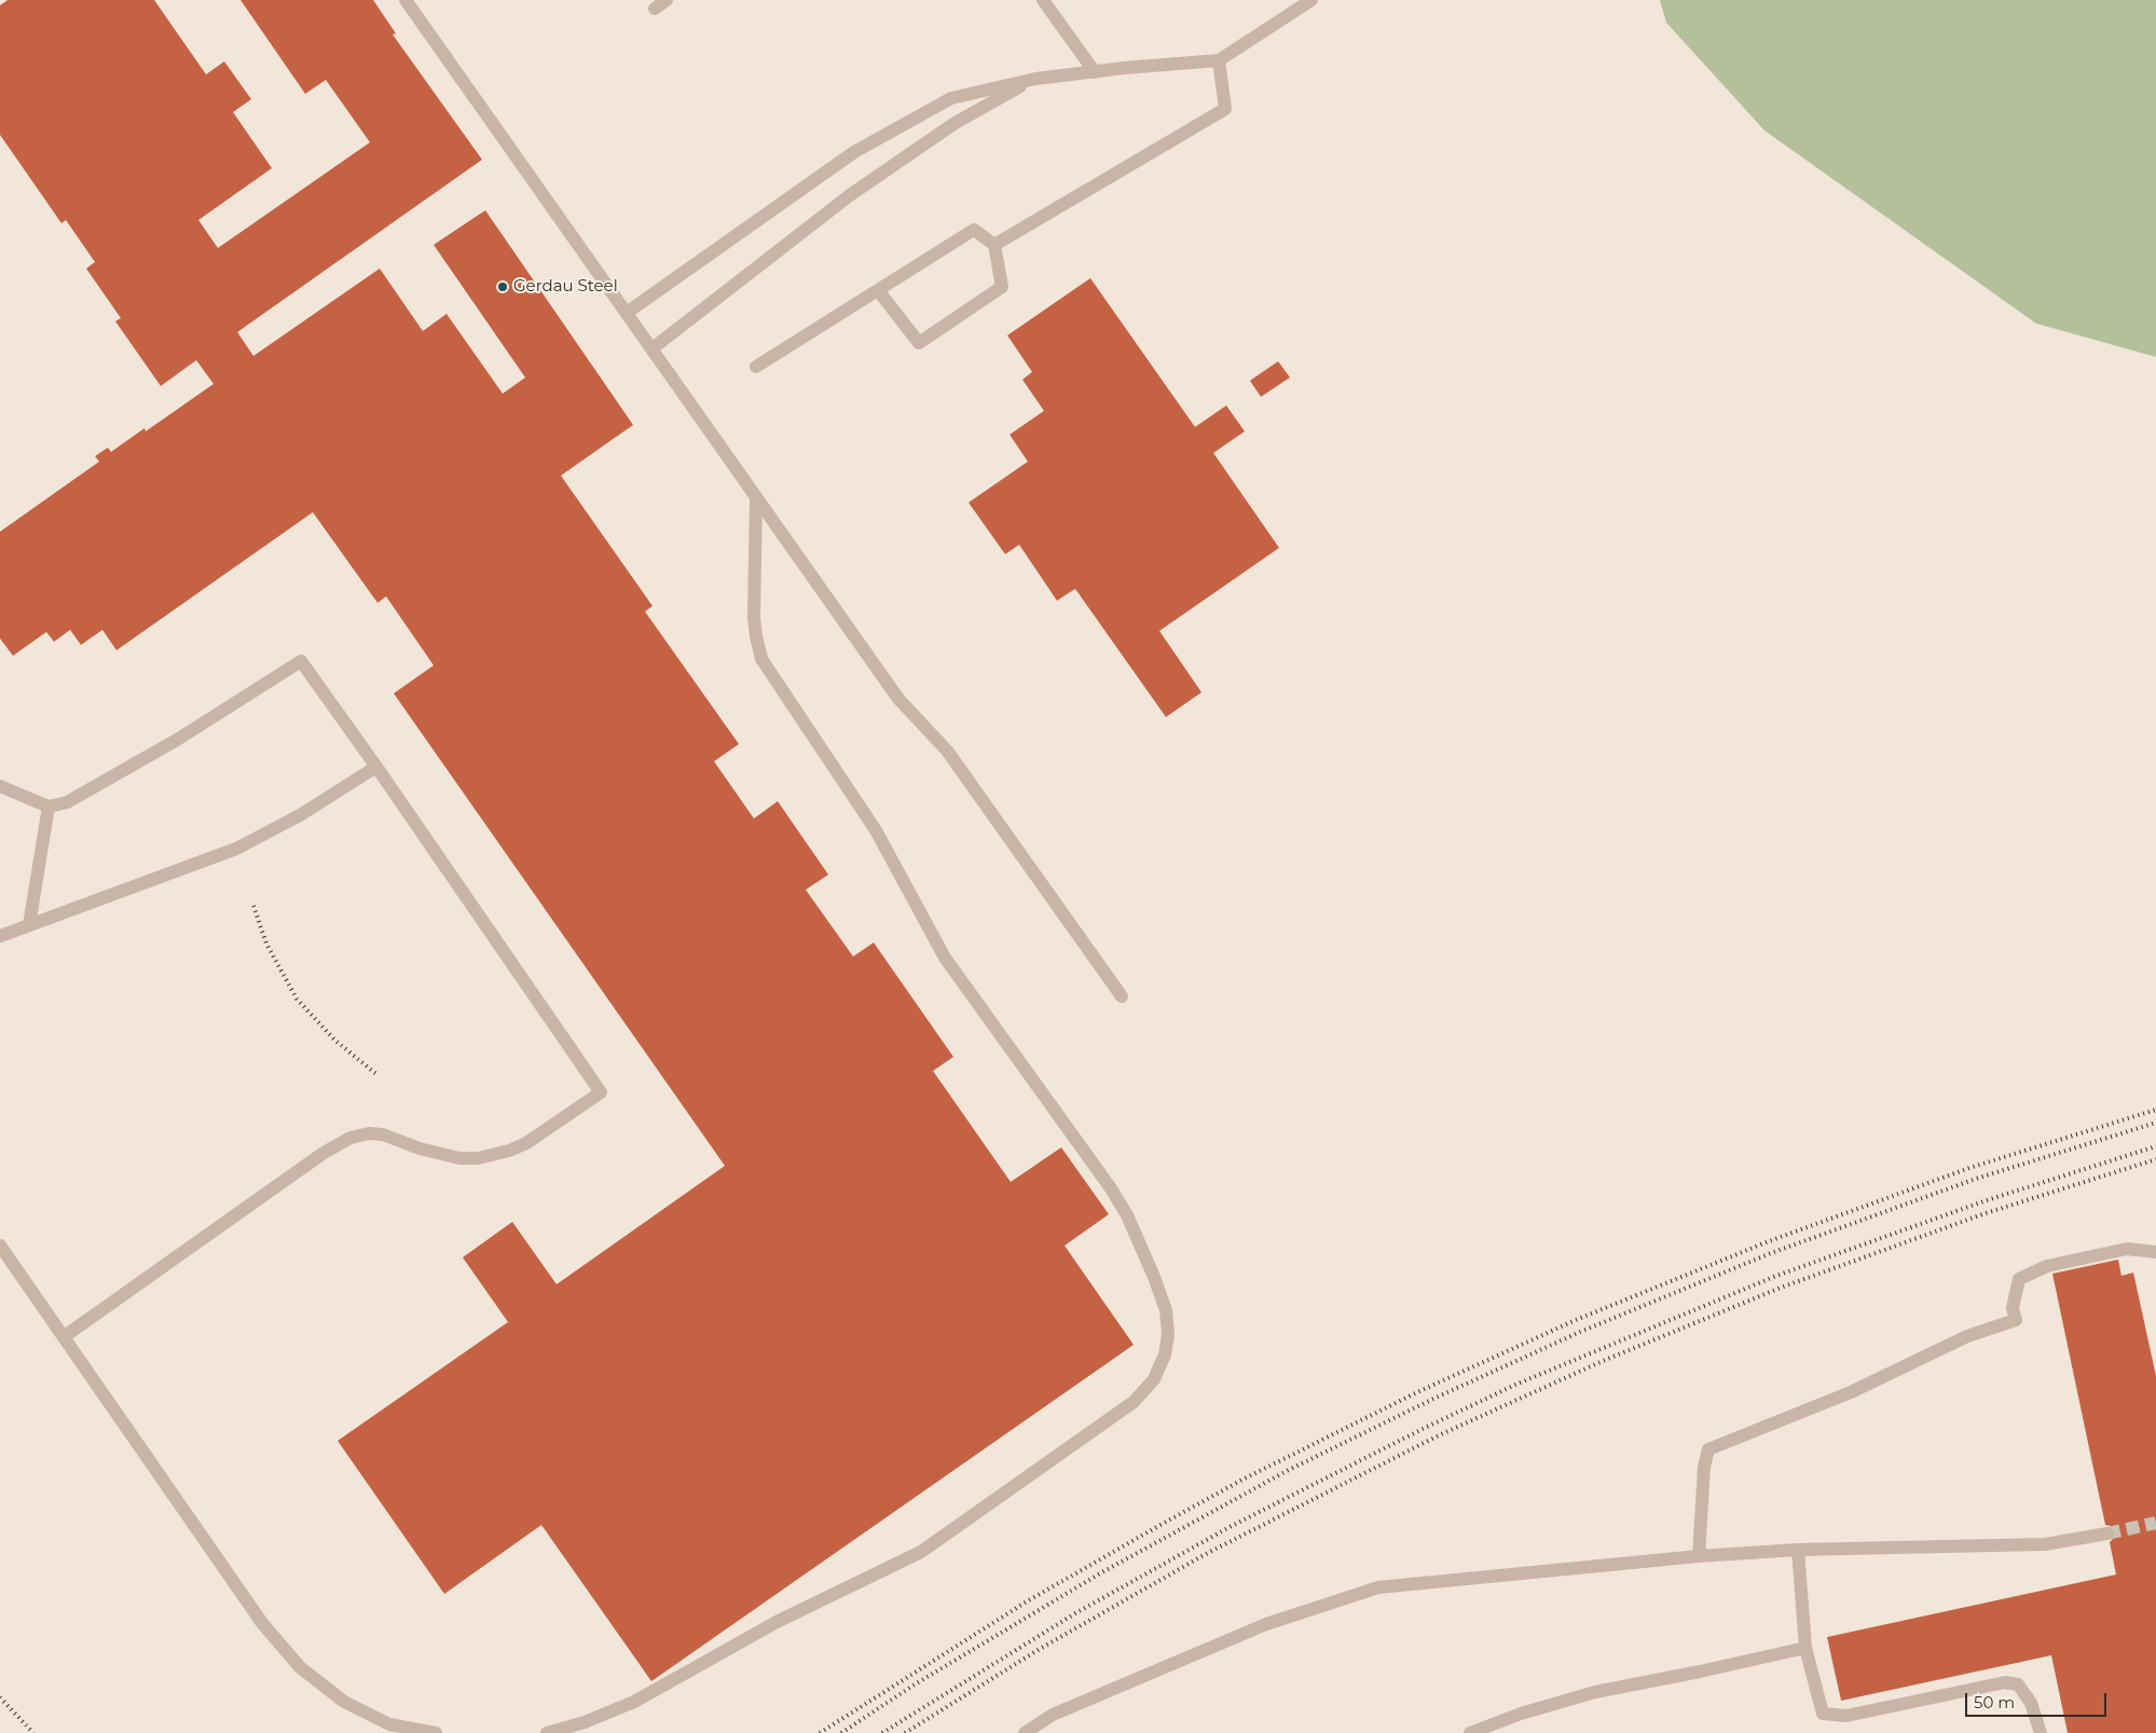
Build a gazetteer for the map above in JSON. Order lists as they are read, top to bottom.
{
  "places": ["Gerdau Steel"],
  "scale_bar": "50 m"
}
